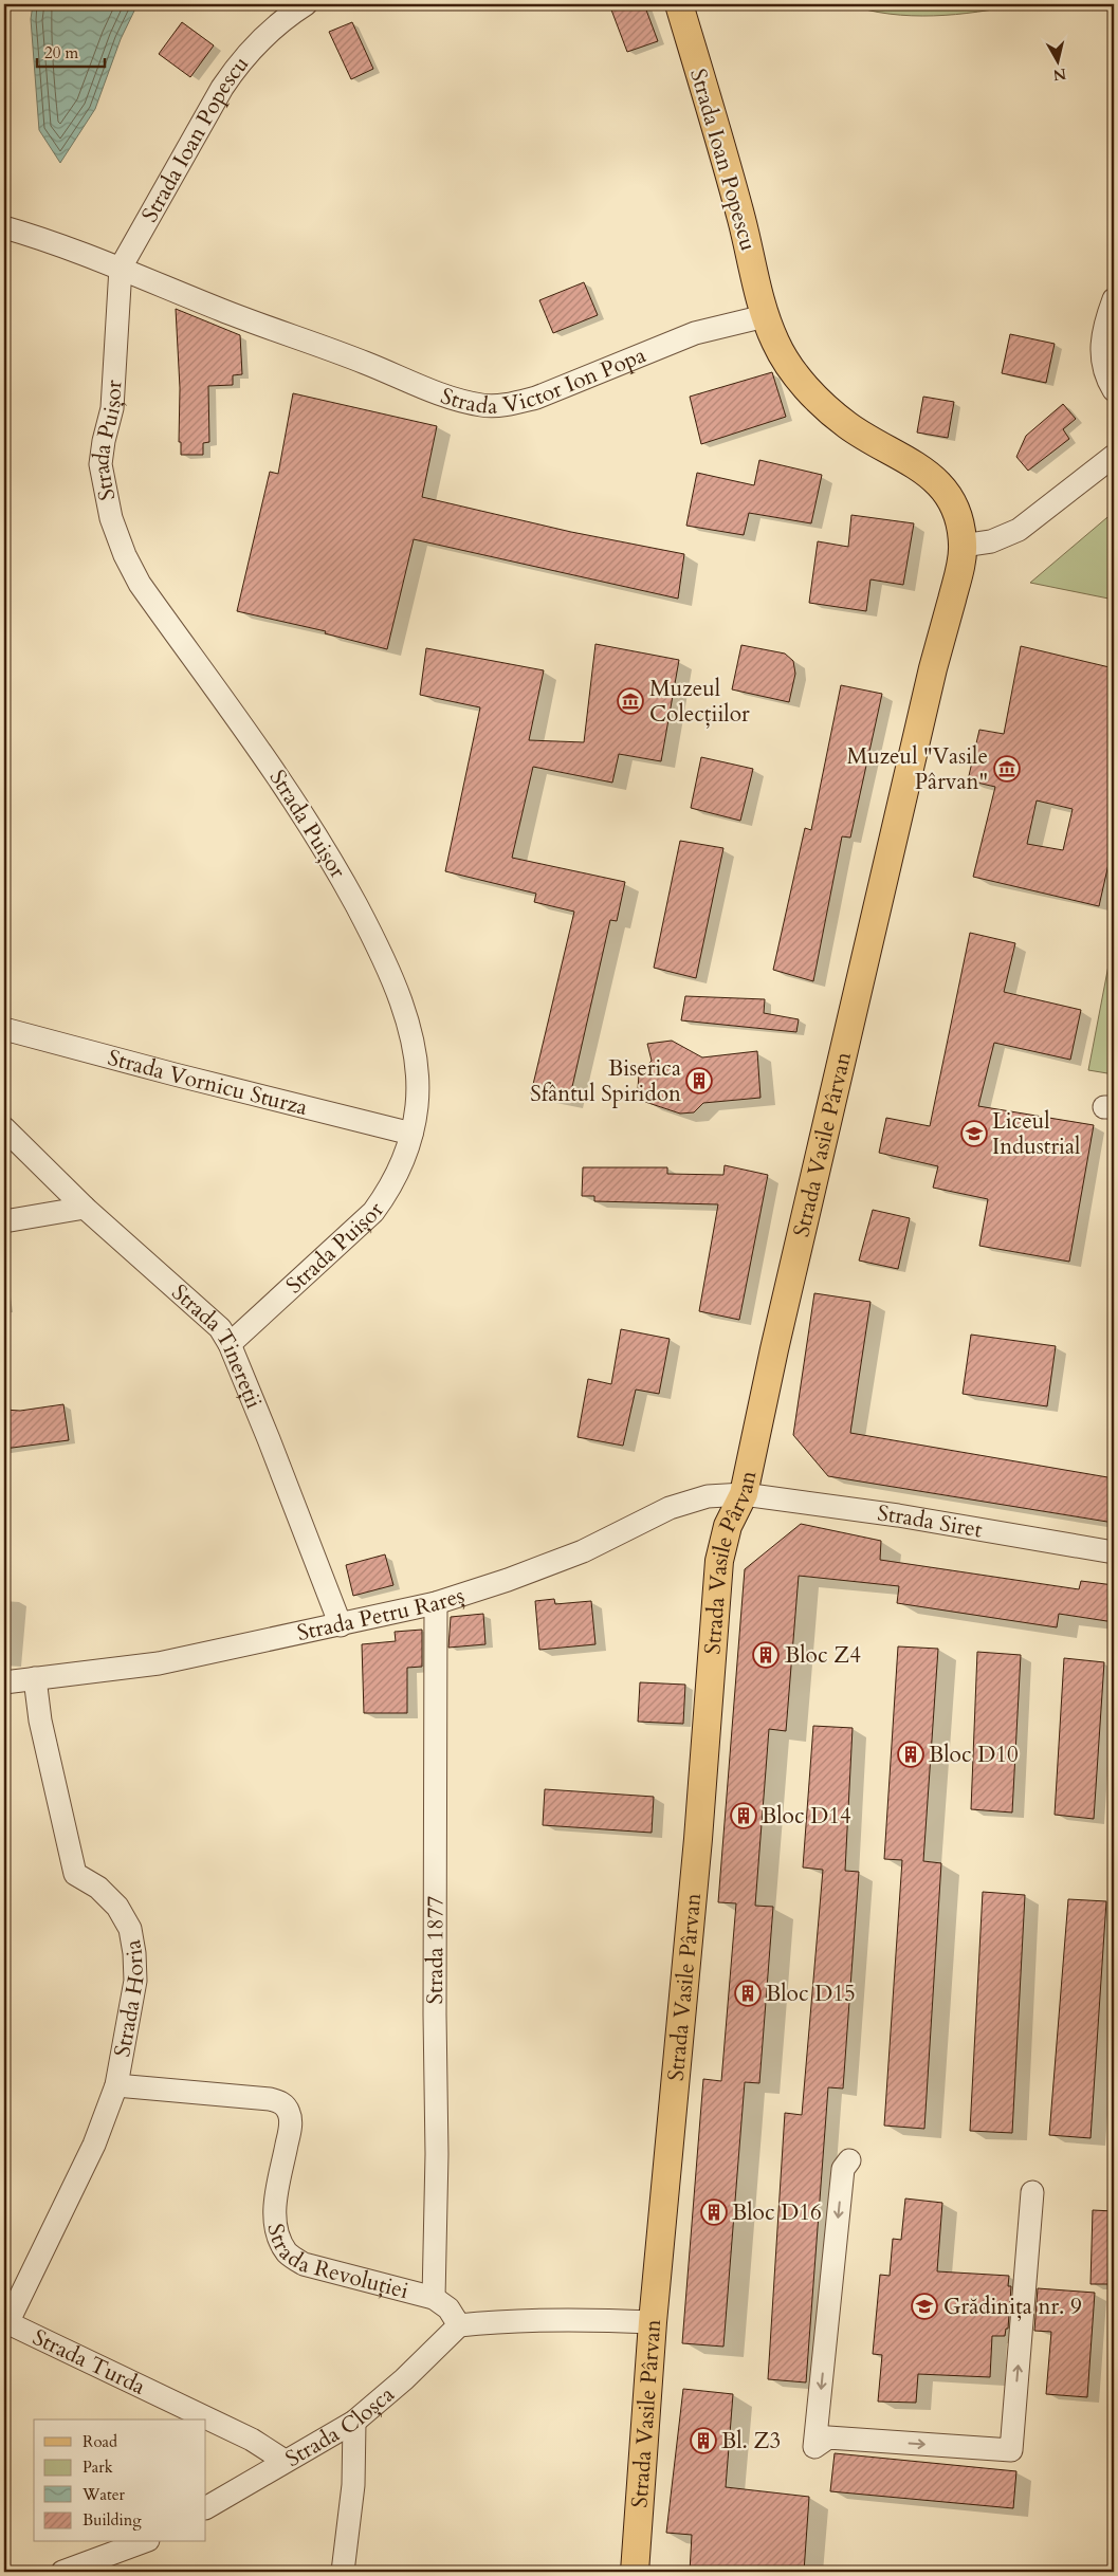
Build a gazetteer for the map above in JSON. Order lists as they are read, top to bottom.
{
  "streets": {
    "main road": ["Strada Ioan Popescu", "Strada Vasile Pârvan"],
    "street": [
      "Strada Victor Ion Popa",
      "Strada Puișor",
      "Strada Vornicu Sturza",
      "Strada Tinereții",
      "Strada Siret",
      "Strada Petru Rareș",
      "Strada 1877",
      "Strada Horia",
      "Strada Revoluției",
      "Strada Turda",
      "Strada Cloșca"
    ]
  },
  "crossings": [
    ["Strada Ioan Popescu", "Strada Victor Ion Popa"],
    ["Strada Ioan Popescu", "Strada Puișor"],
    ["Strada Victor Ion Popa", "Strada Puișor"],
    ["Strada Puișor", "Strada Vornicu Sturza"],
    ["Strada Puișor", "Strada Tinereții"],
    ["Strada Vasile Pârvan", "Strada Siret"],
    ["Strada Vasile Pârvan", "Strada Petru Rareș"],
    ["Strada Tinereții", "Strada Petru Rareș"],
    ["Strada Siret", "Strada Petru Rareș"],
    ["Strada Petru Rareș", "Strada 1877"],
    ["Strada Petru Rareș", "Strada Horia"],
    ["Strada 1877", "Strada Revoluției"],
    ["Strada Horia", "Strada Revoluției"],
    ["Strada Horia", "Strada Turda"],
    ["Strada Revoluției", "Strada Cloșca"],
    ["Strada Turda", "Strada Cloșca"]
  ],
  "places": {
    "museum": ["Muzeul Colecțiilor", "Muzeul \"Vasile Pârvan\""],
    "building": [
      "Biserica Sfântul Spiridon",
      "Bloc Z4",
      "Bloc D10",
      "Bloc D14",
      "Bloc D15",
      "Bloc D16",
      "Bl. Z3"
    ],
    "school or university": ["Liceul Industrial", "Grădinița nr. 9"]
  },
  "legend": [
    "Road",
    "Park",
    "Water",
    "Building"
  ],
  "scale_bar": "20 m",
  "north": "bottom"
}
